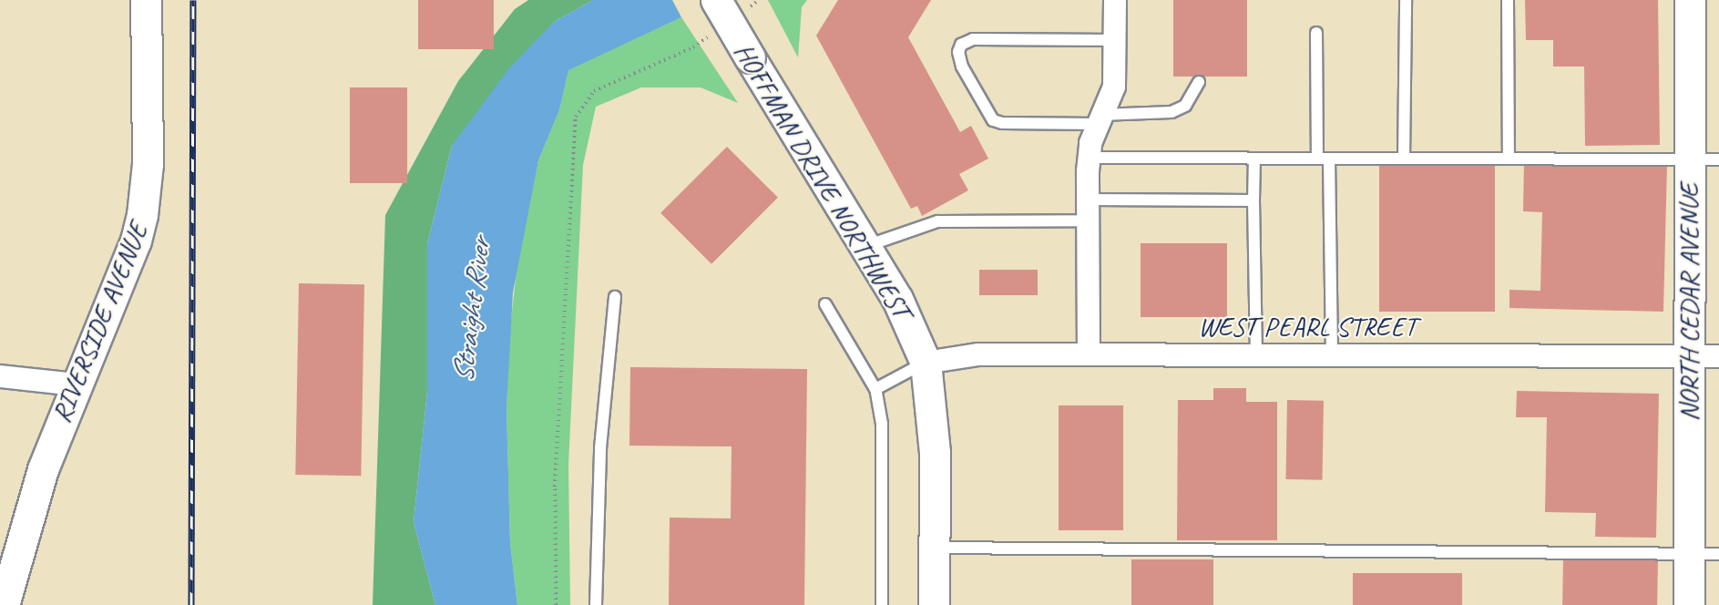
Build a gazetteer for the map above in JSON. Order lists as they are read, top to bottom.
{
  "streets": {
    "street": [
      "HOFFMAN DRIVE NORTHWEST",
      "NORTH CEDAR AVENUE",
      "RIVERSIDE AVENUE",
      "WEST PEARL STREET"
    ]
  },
  "crossings": [
    ["HOFFMAN DRIVE NORTHWEST", "WEST PEARL STREET"],
    ["NORTH CEDAR AVENUE", "WEST PEARL STREET"]
  ],
  "water": ["Straight River"]
}
